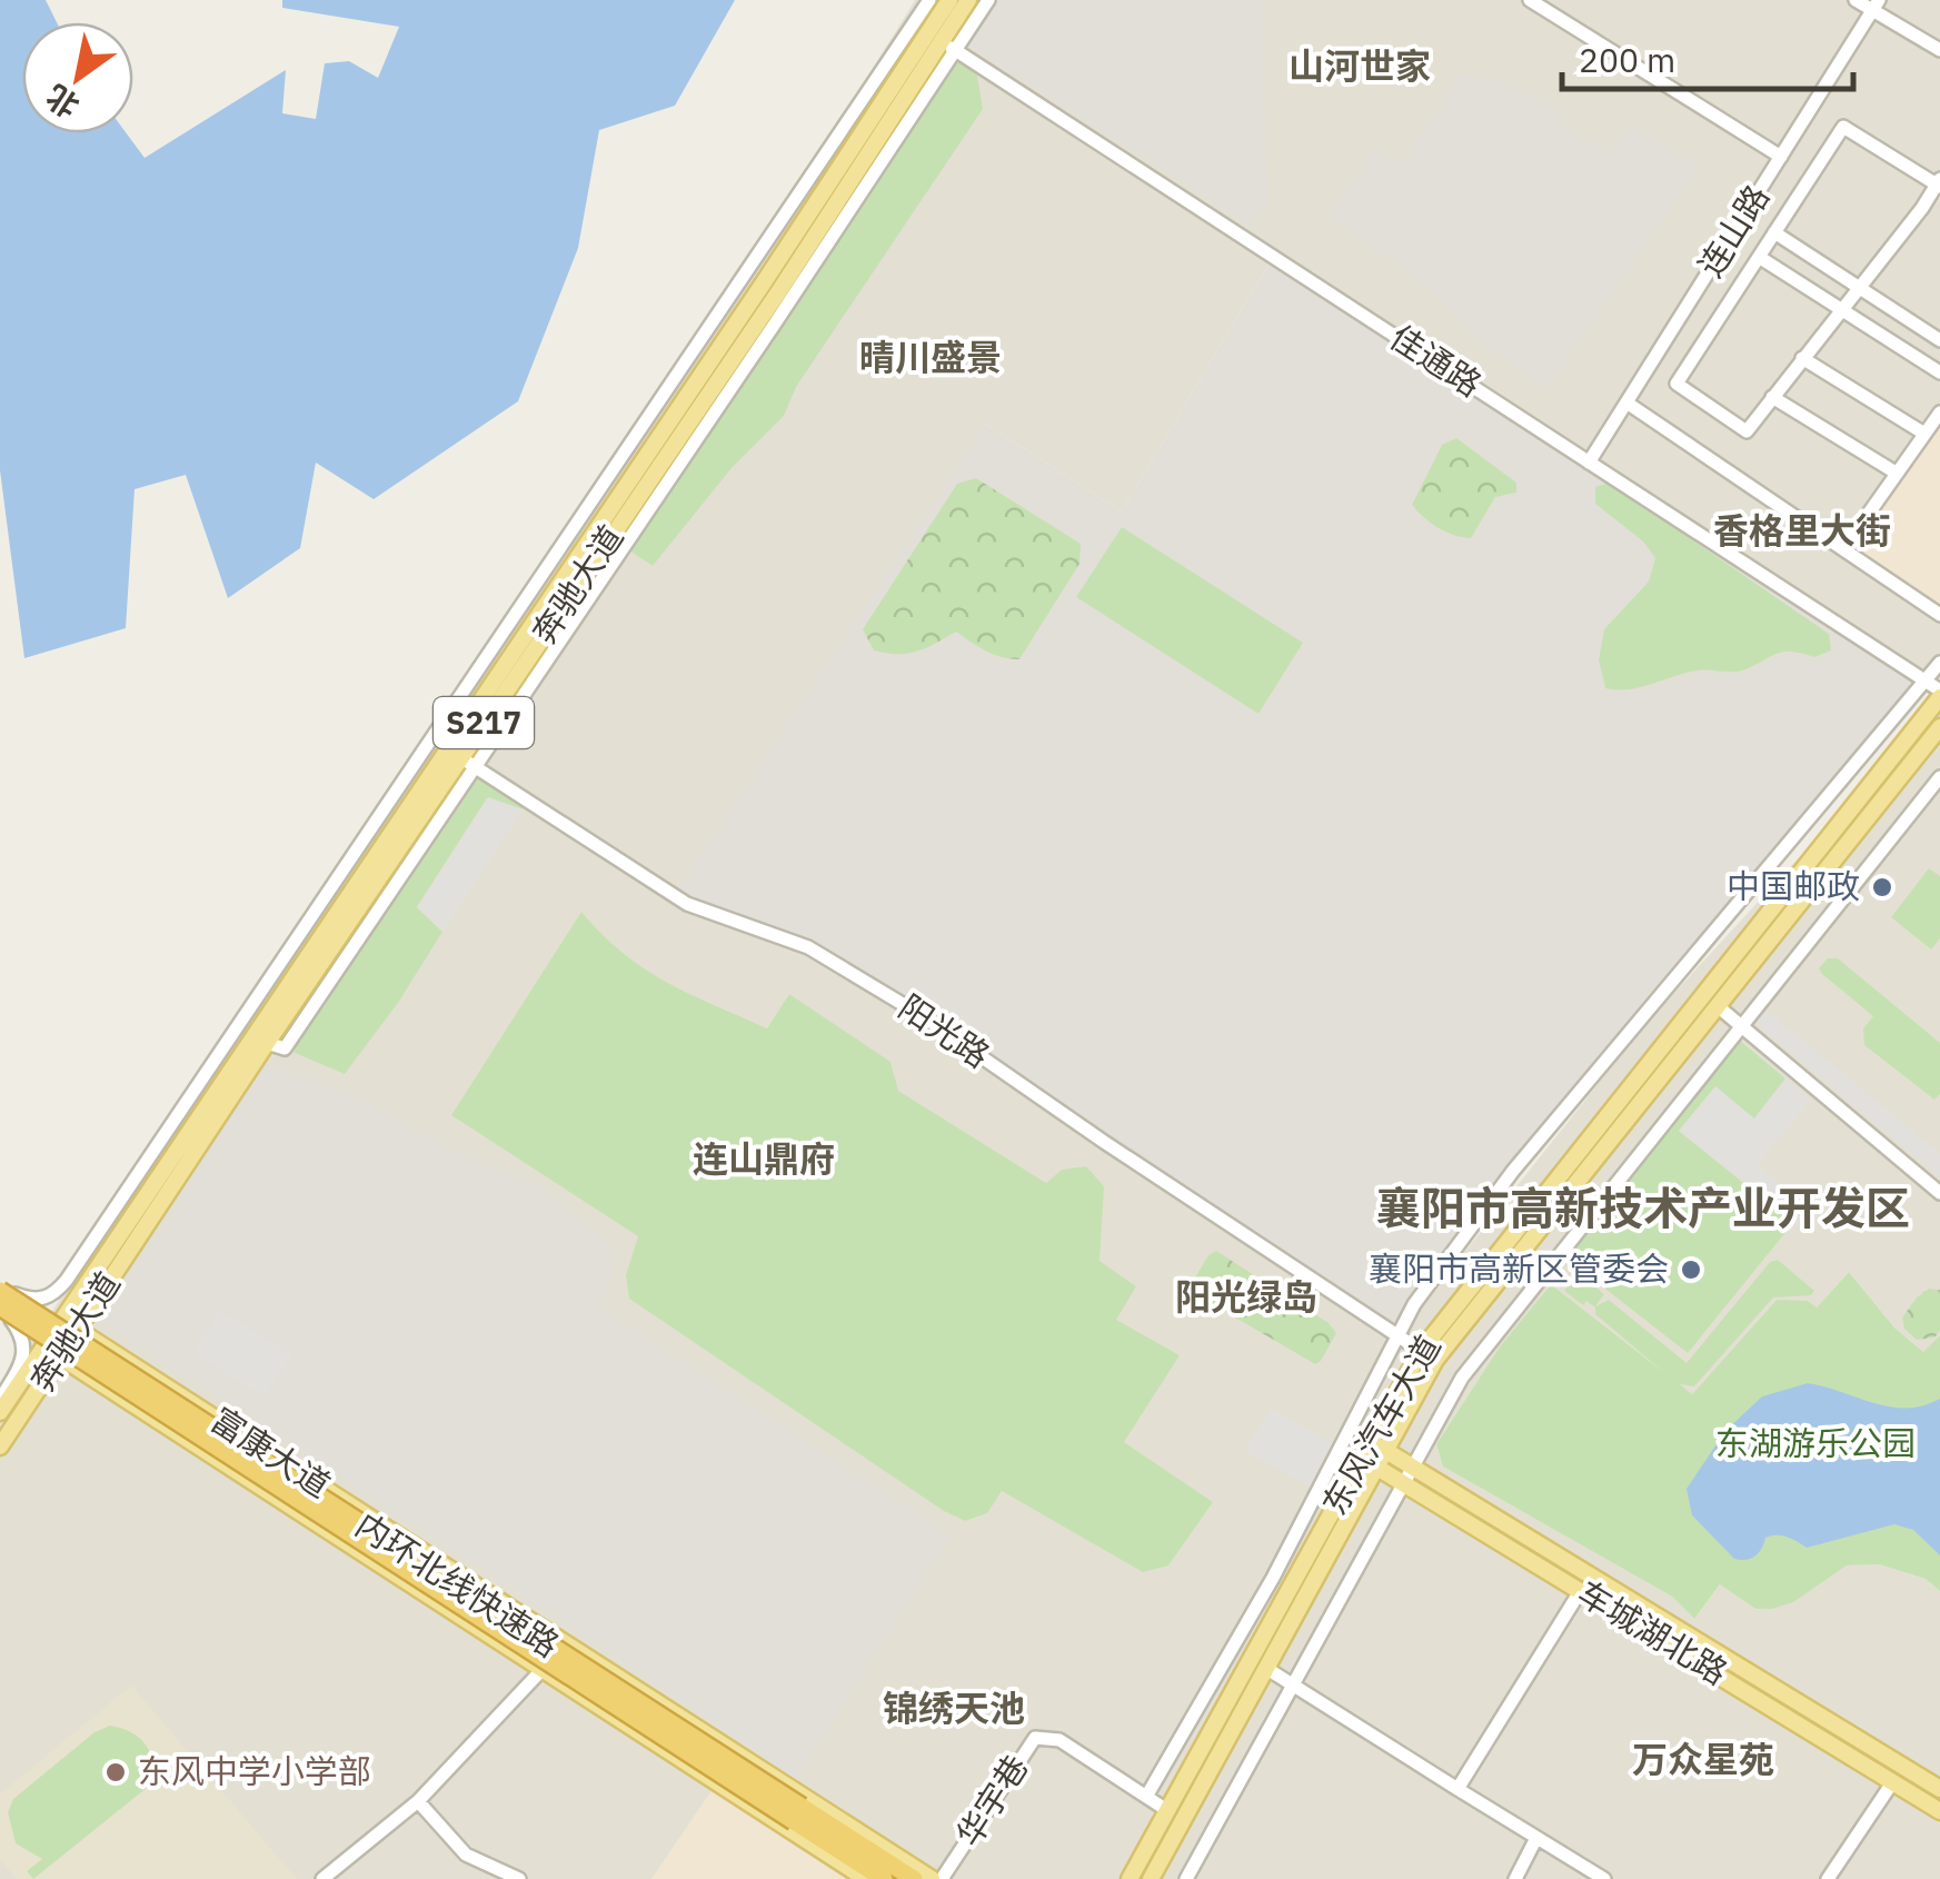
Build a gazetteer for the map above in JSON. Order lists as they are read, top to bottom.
{
  "streets": {
    "highway": ["内环北线快速路"],
    "main road": [
      "奔驰大道",
      "S217",
      "东风汽车大道",
      "富康大道",
      "车城湖北路"
    ],
    "street": [
      "连山路",
      "佳通路",
      "阳光路",
      "华宇巷"
    ]
  },
  "crossings": [
    ["连山路", "佳通路"],
    ["佳通路", "奔驰大道"],
    ["佳通路", "东风汽车大道"],
    ["奔驰大道", "阳光路"],
    ["奔驰大道", "富康大道"],
    ["阳光路", "东风汽车大道"],
    ["东风汽车大道", "车城湖北路"],
    ["东风汽车大道", "华宇巷"],
    ["富康大道", "内环北线快速路"]
  ],
  "districts": [
    "山河世家",
    "晴川盛景",
    "香格里大街",
    "连山鼎府",
    "襄阳市高新技术产业开发区",
    "阳光绿岛",
    "锦绣天池",
    "万众星苑"
  ],
  "parks": ["东湖游乐公园"],
  "places": ["中国邮政", "襄阳市高新区管委会", "东风中学小学部"],
  "scale_bar": "200 m",
  "north": "bottom left"
}
